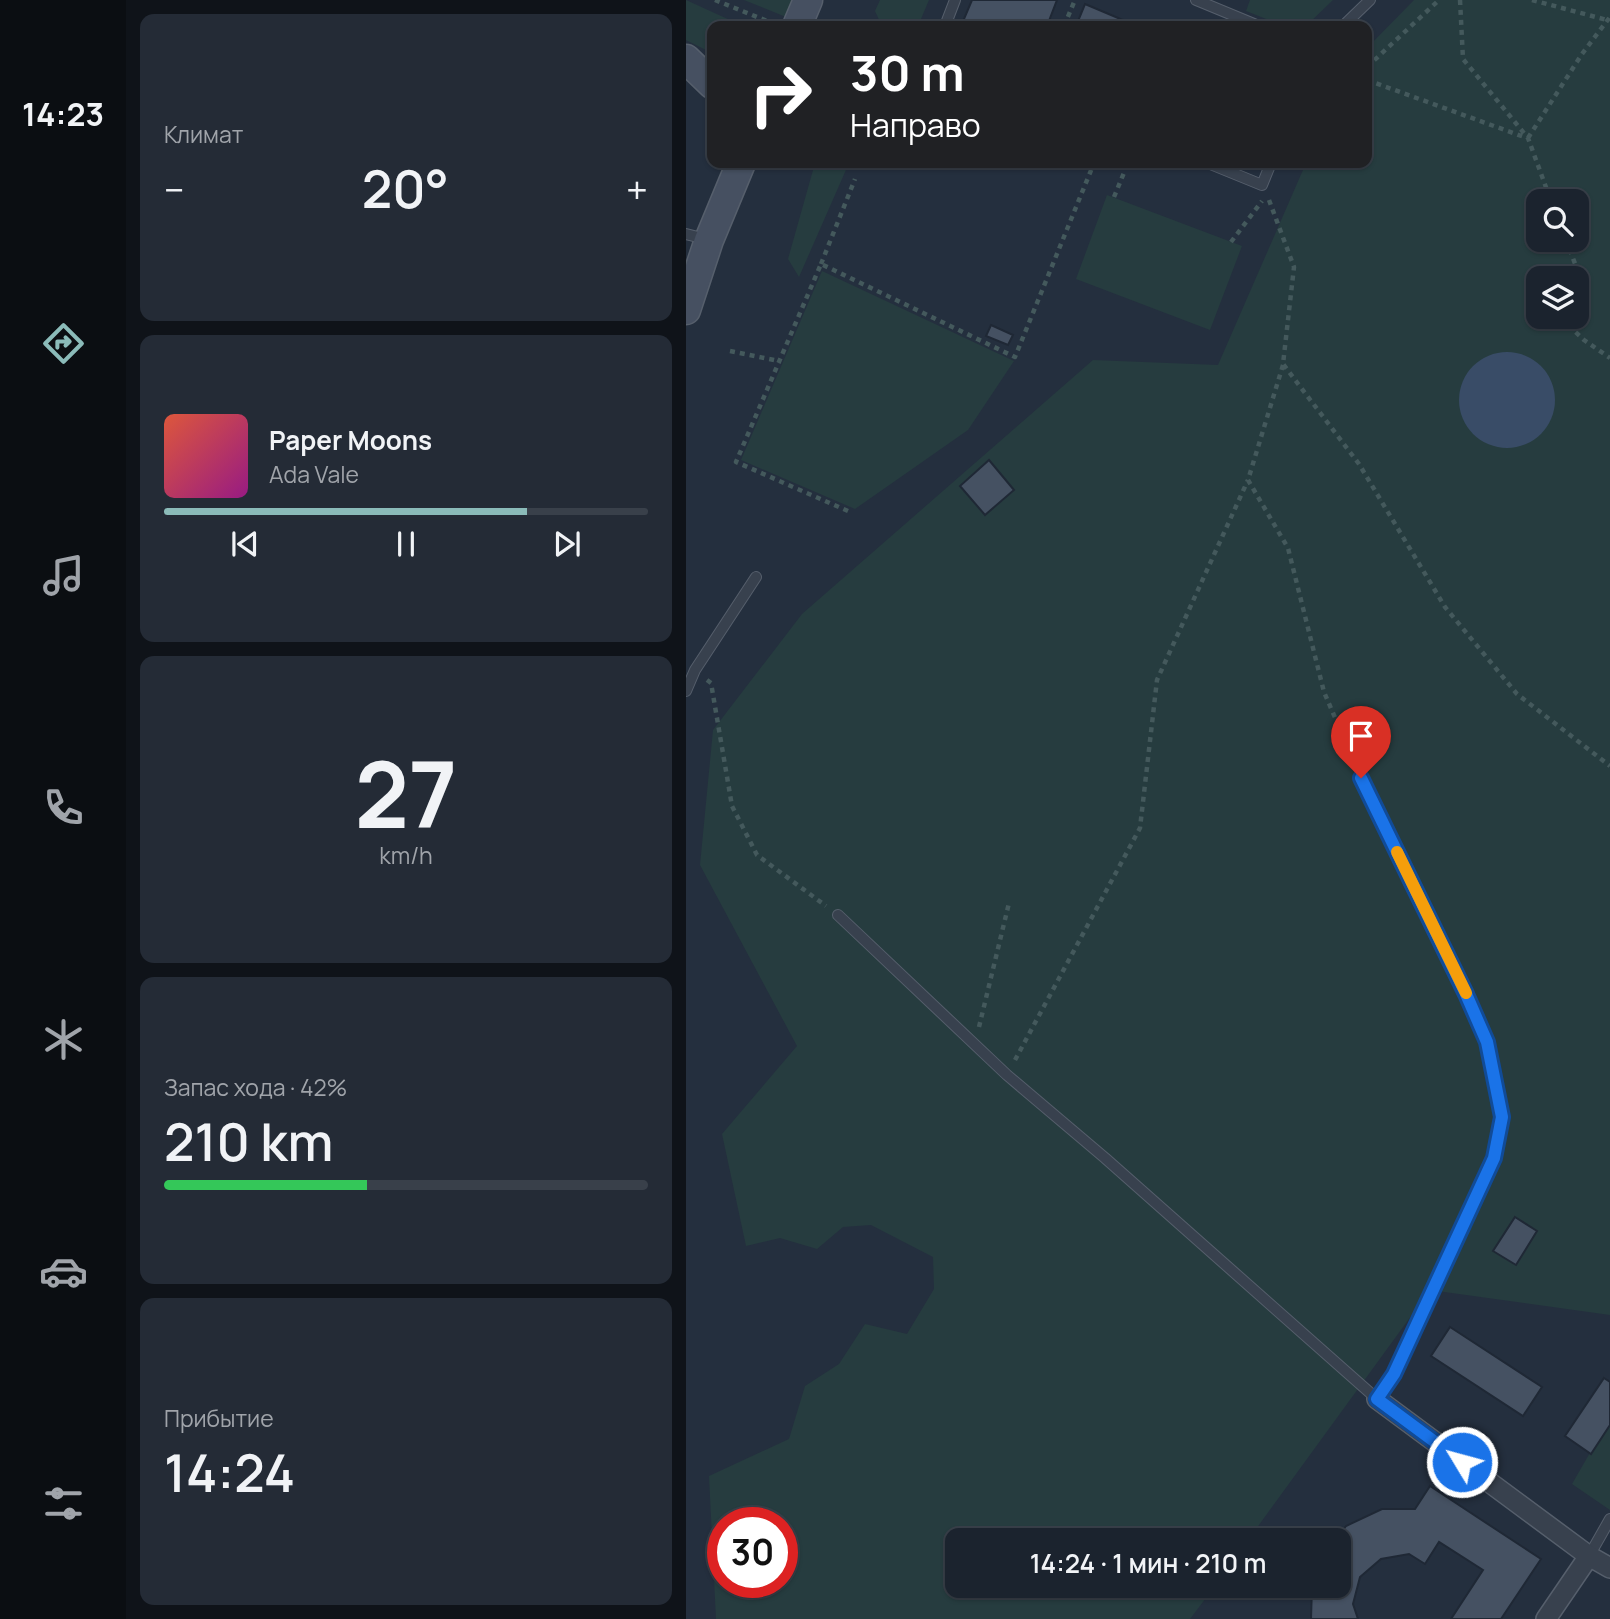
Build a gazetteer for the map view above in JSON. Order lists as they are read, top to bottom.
{
  "page": {
    "tabs": "14:23",
    "tile": [
      "Климат",
      ["27", "km/h"],
      ["Запас хода · 42%", "210 km"],
      ["Прибытие", "14:24"]
    ],
    "turn": ["30 m", "Направо"],
    "heat": ["−", "20°", "+"],
    "song": ["Paper Moons", "Ada Vale"],
    "limit": "30",
    "trip": "14:24 · 1 мин · 210 m"
  }
}
